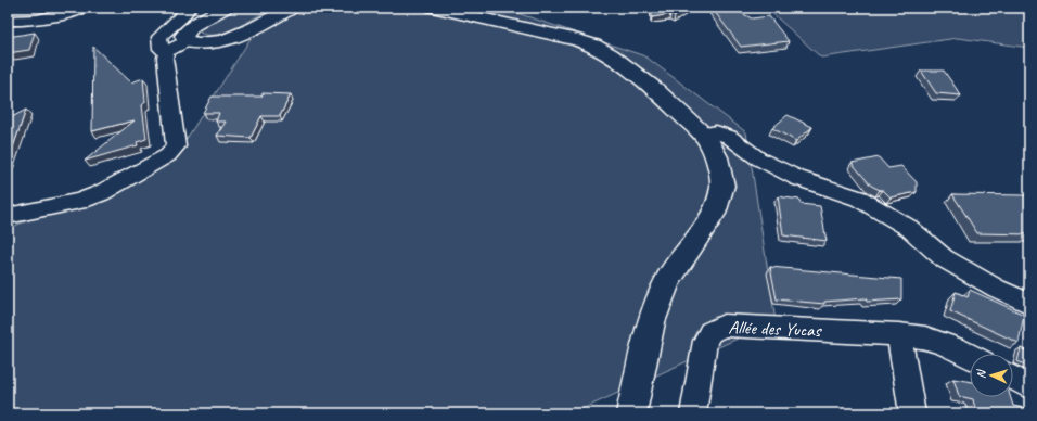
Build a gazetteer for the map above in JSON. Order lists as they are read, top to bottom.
{
  "streets": {
    "street": ["Allée des Yucas"]
  },
  "north": "left"
}
